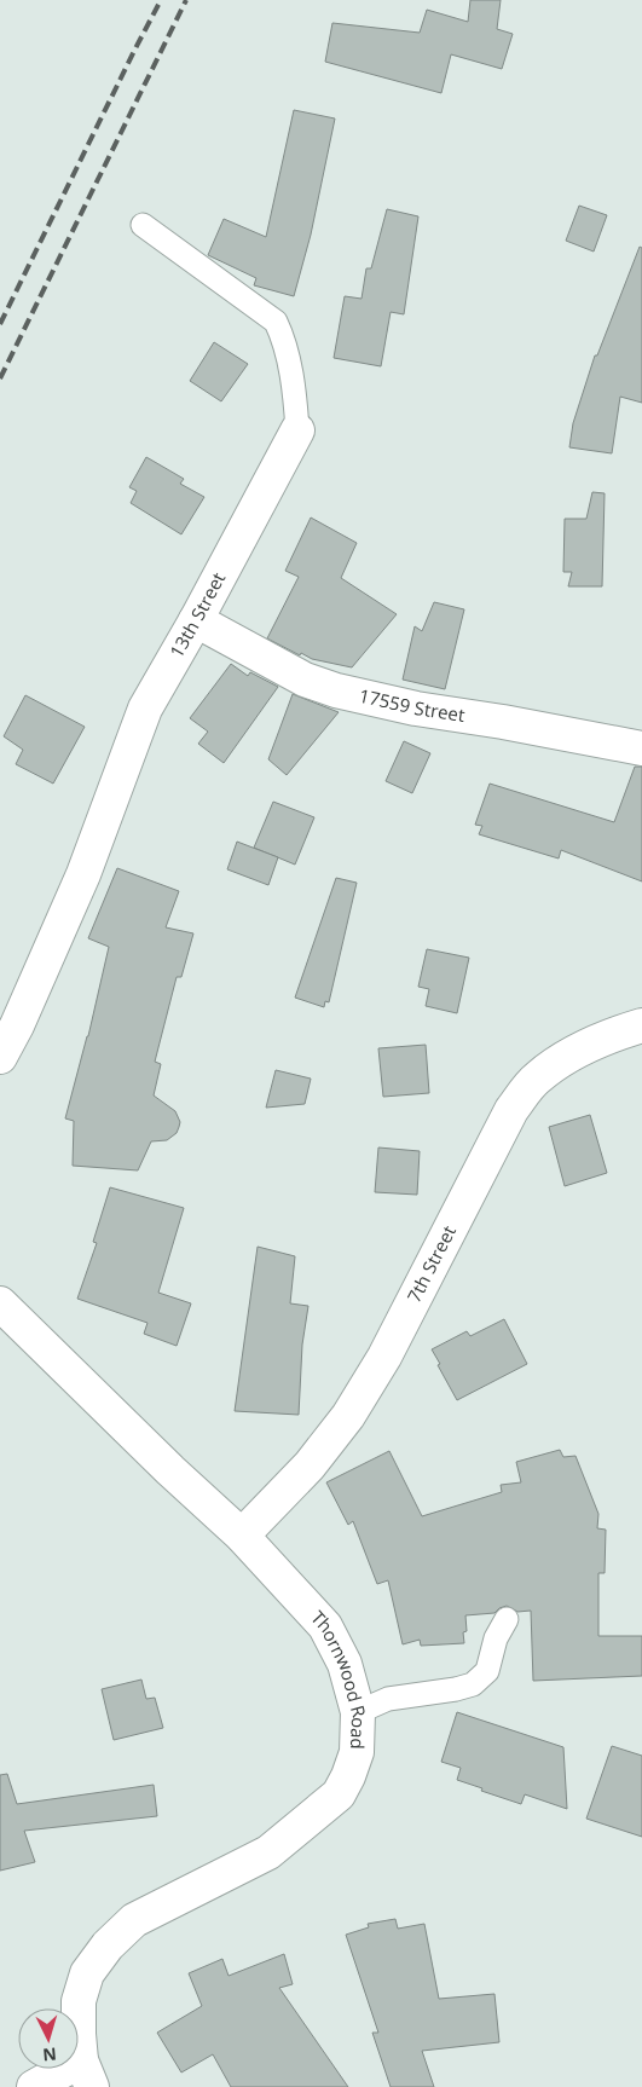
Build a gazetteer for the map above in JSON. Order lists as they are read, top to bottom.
{
  "streets": {
    "street": [
      "13th Street",
      "17559 Street",
      "7th Street",
      "Thornwood Road"
    ]
  },
  "crossings": [
    ["13th Street", "17559 Street"],
    ["7th Street", "Thornwood Road"]
  ],
  "north": "bottom"
}
